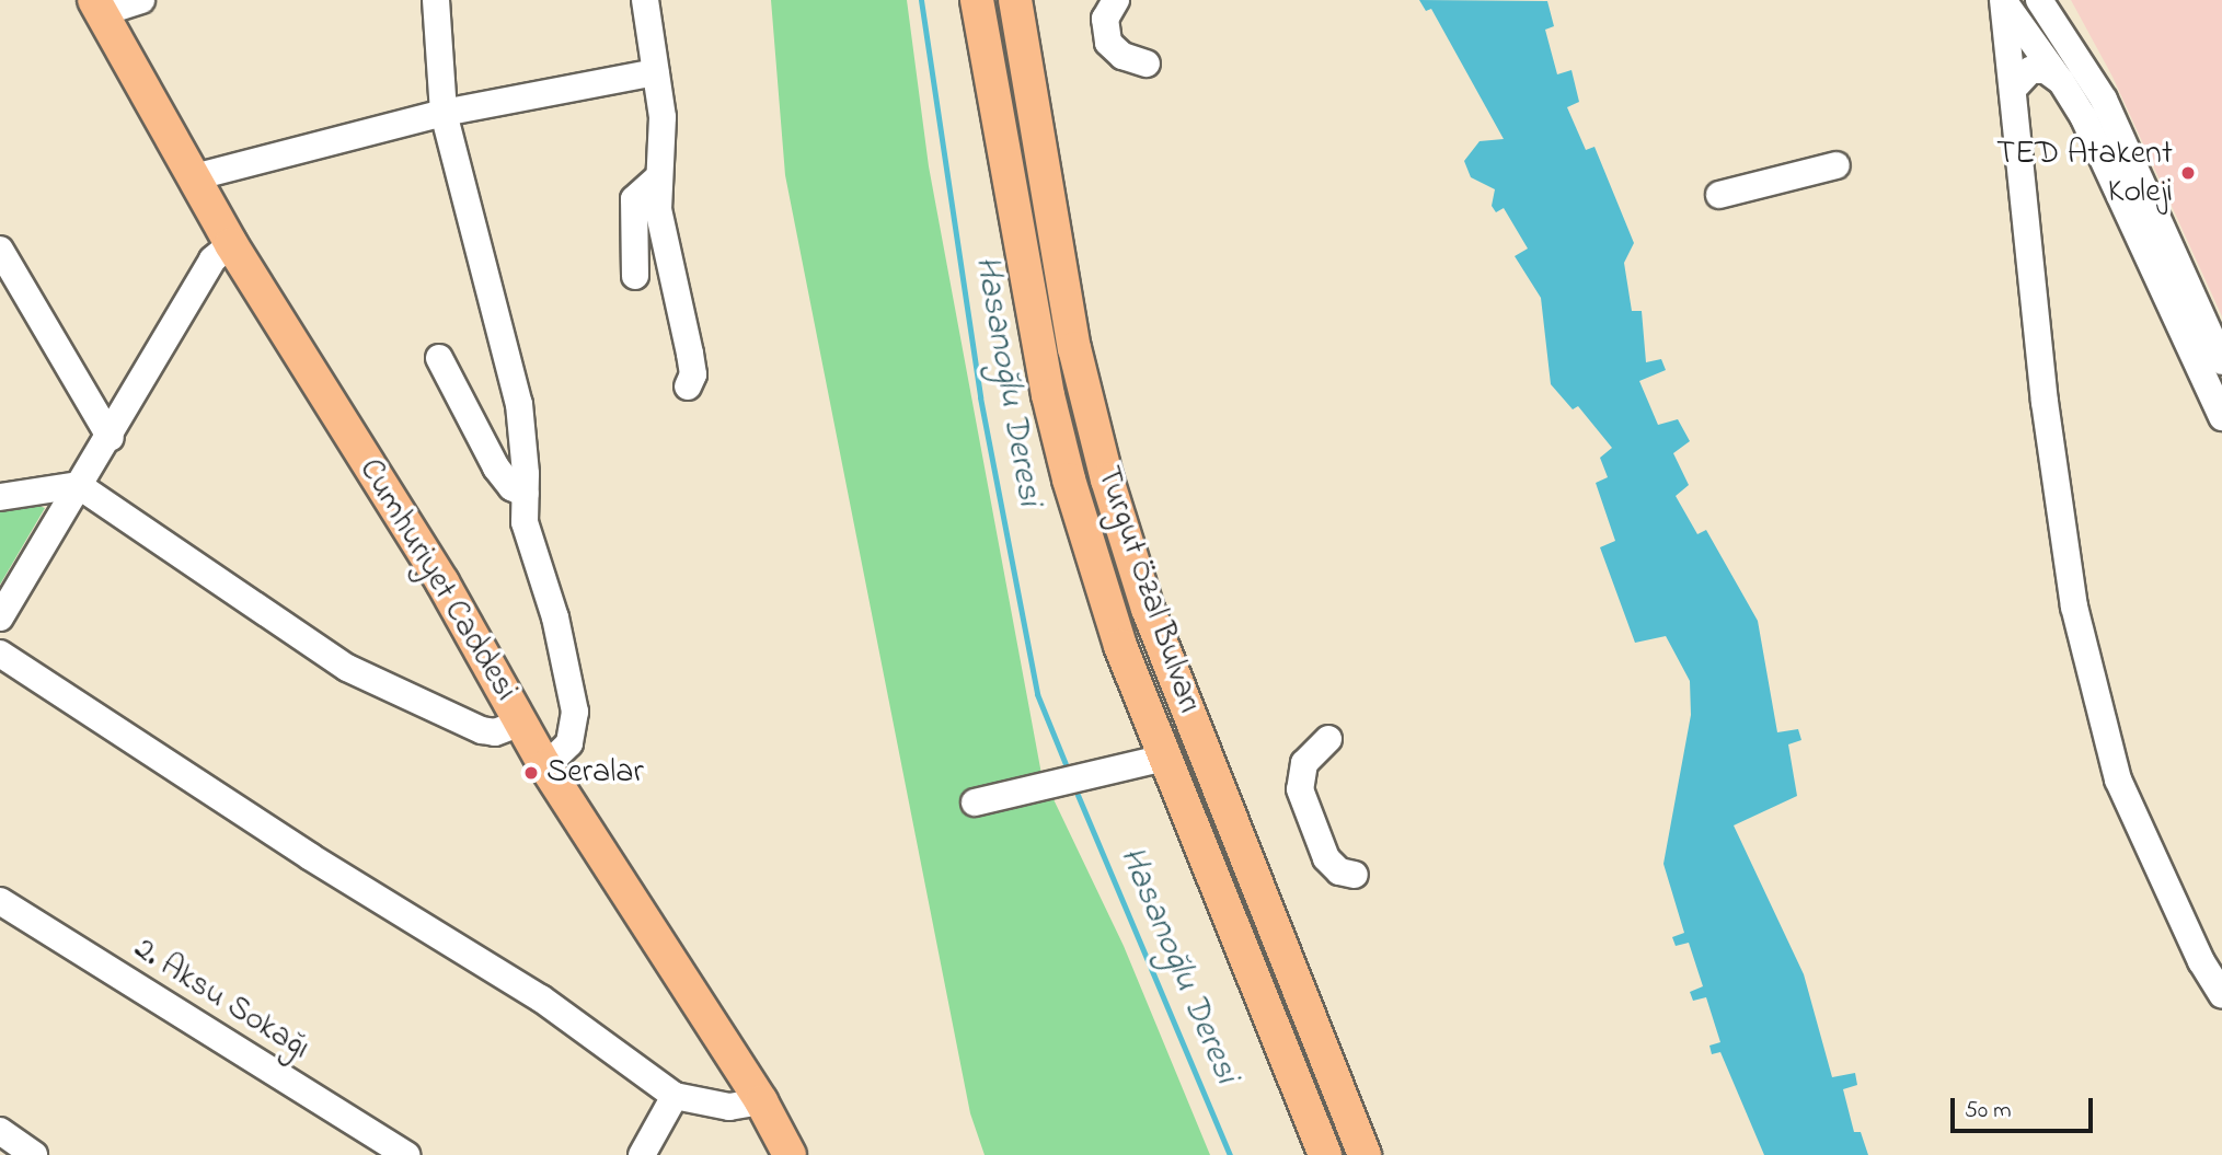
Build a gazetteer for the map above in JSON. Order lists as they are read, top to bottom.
{
  "streets": {
    "main road": ["Cumhuriyet Caddesi", "Turgut Özal Bulvarı"],
    "street": ["2. Aksu Sokağı"]
  },
  "water": ["Hasanoğlu Deresi"],
  "places": ["TED Atakent Koleji", "Seralar"],
  "scale_bar": "50 m"
}
